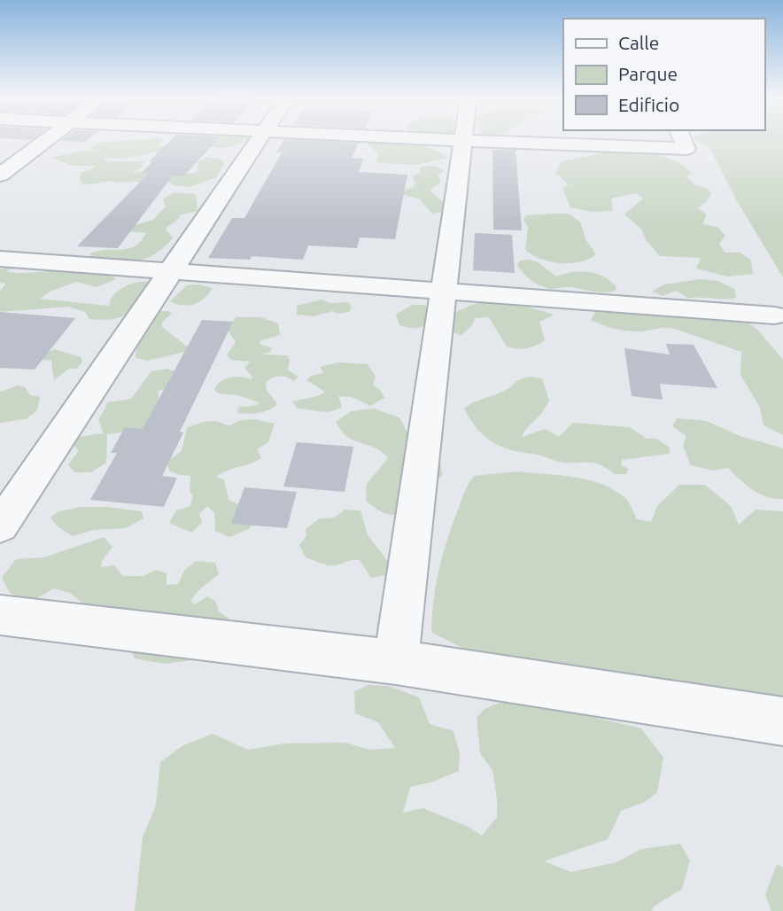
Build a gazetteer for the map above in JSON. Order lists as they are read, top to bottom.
{
  "legend": ["Calle", "Parque", "Edificio"]
}
